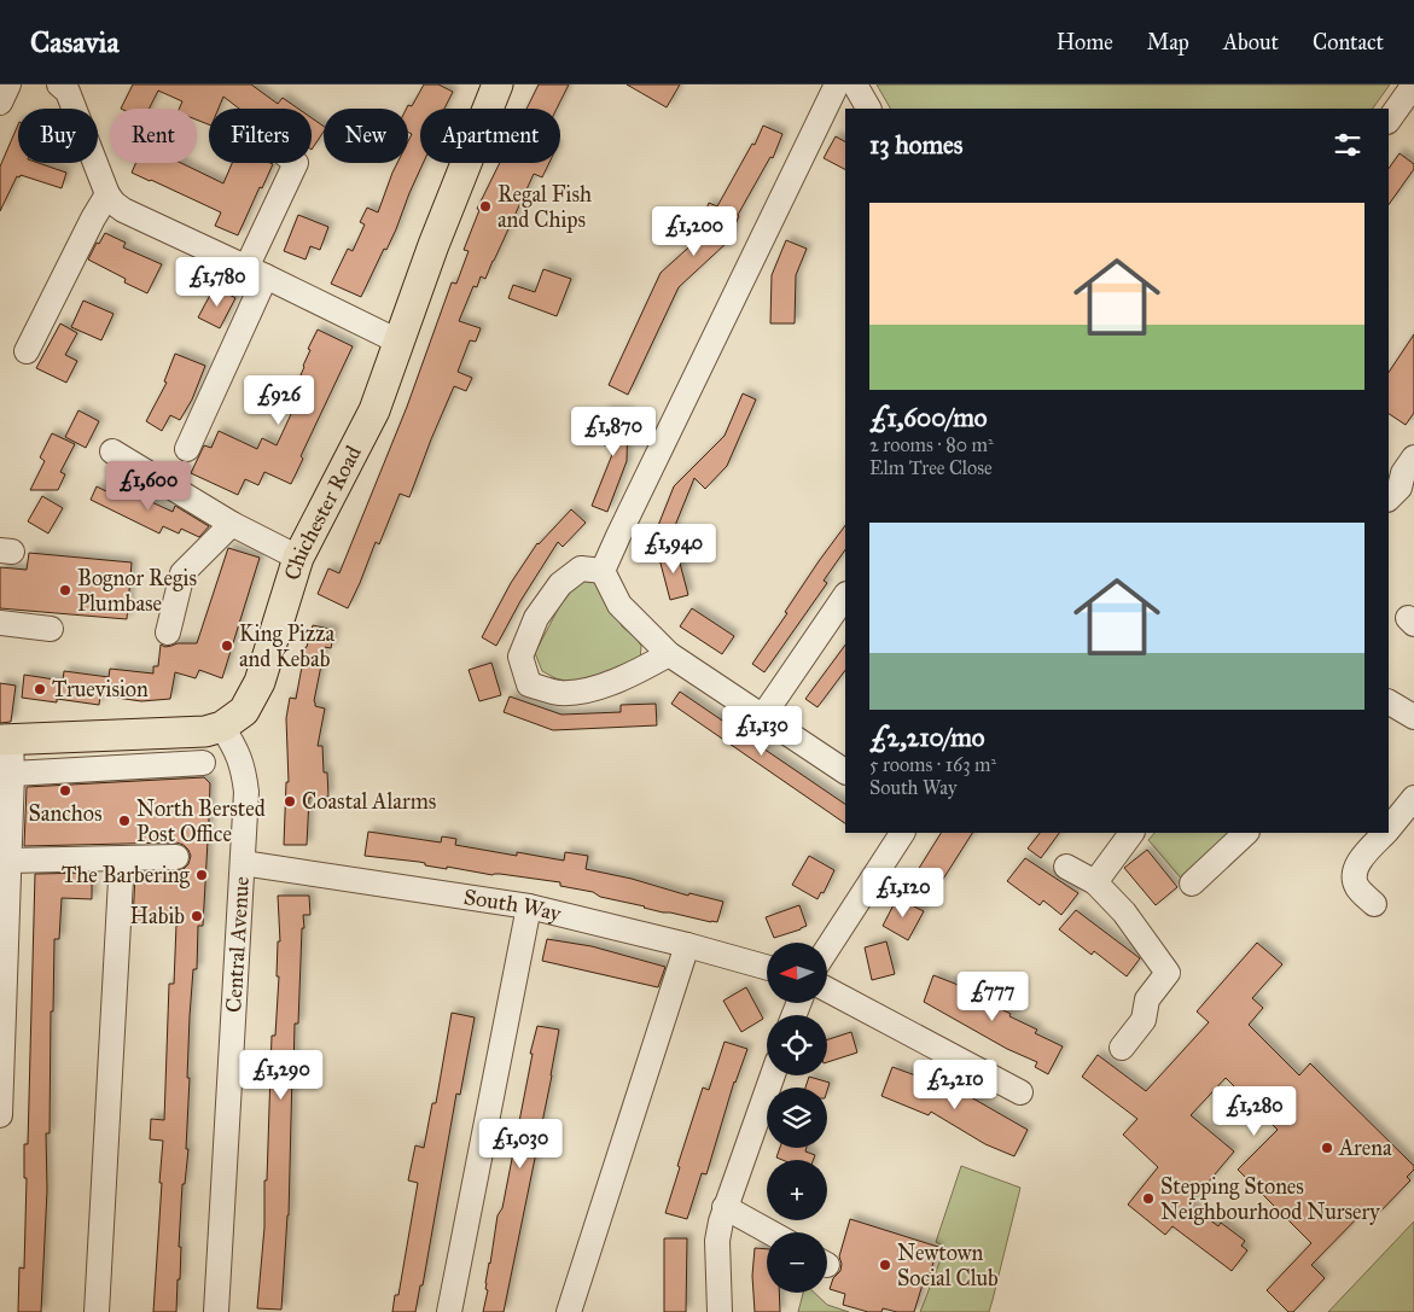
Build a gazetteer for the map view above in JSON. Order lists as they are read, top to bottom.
{
  "streets": {
    "main road": ["Chichester Road"],
    "street": ["South Way", "Central Avenue"]
  },
  "crossings": [
    ["Chichester Road", "Central Avenue"],
    ["South Way", "Central Avenue"]
  ],
  "places": [
    "Regal Fish and Chips",
    "Bognor Regis Plumbase",
    "King Pizza and Kebab",
    "Truevision",
    "Sanchos",
    "Coastal Alarms",
    "North Bersted Post Office",
    "The Barbering",
    "Habib",
    "Arena",
    "Stepping Stones Neighbourhood Nursery",
    "Newtown Social Club"
  ],
  "north": "left",
  "page": {
    "header": "Casavia",
    "nav": [
      "Home",
      "Map",
      "About",
      "Contact"
    ],
    "chip": [
      "Buy",
      "Rent",
      "Filters",
      "New",
      "Apartment"
    ],
    "heading": "13 homes",
    "list": [
      {
        "name": "£1,600/mo",
        "note": "2 rooms · 80 m² · Elm Tree Close"
      },
      {
        "name": "£2,210/mo",
        "note": "5 rooms · 163 m² · South Way"
      }
    ],
    "price": [
      "£1,200",
      "£1,780",
      "£926",
      "£1,870",
      "£1,600",
      "£1,940",
      "£1,130",
      "£1,120",
      "£777",
      "£1,290",
      "£2,210",
      "£1,280",
      "£1,030"
    ],
    "map_buttons": ["+", "−"]
  }
}
